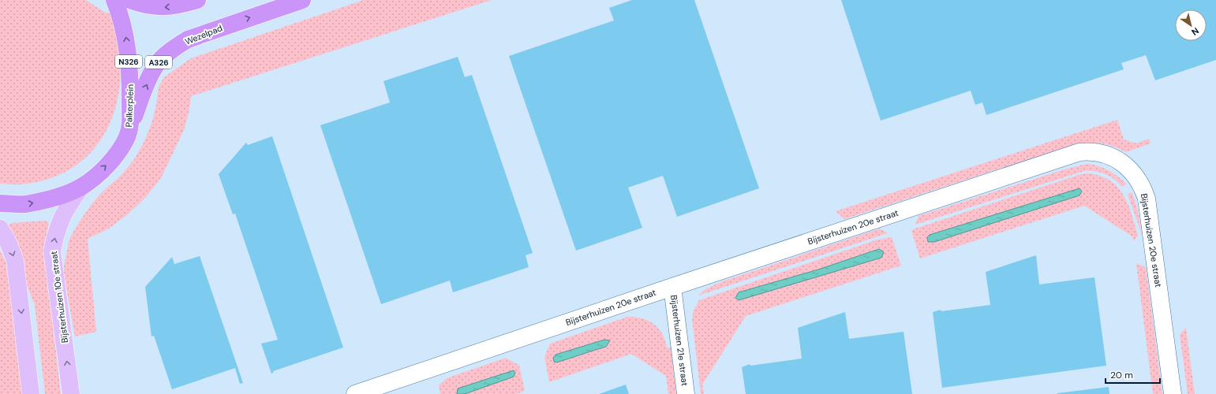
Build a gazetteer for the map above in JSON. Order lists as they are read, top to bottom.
{
  "streets": {
    "highway": [
      "Wezelpad",
      "N326",
      "A326",
      "Palkerplein"
    ],
    "main road": ["Bijsterhuizen 10e straat"],
    "street": ["Bijsterhuizen 20e straat", "Bijsterhuizen 21e straat"]
  },
  "crossings": [
    ["Wezelpad", "Palkerplein"],
    ["Palkerplein", "Bijsterhuizen 10e straat"],
    ["Bijsterhuizen 20e straat", "Bijsterhuizen 21e straat"]
  ],
  "one_way": ["Wezelpad"],
  "scale_bar": "20 m",
  "north": "bottom right"
}
